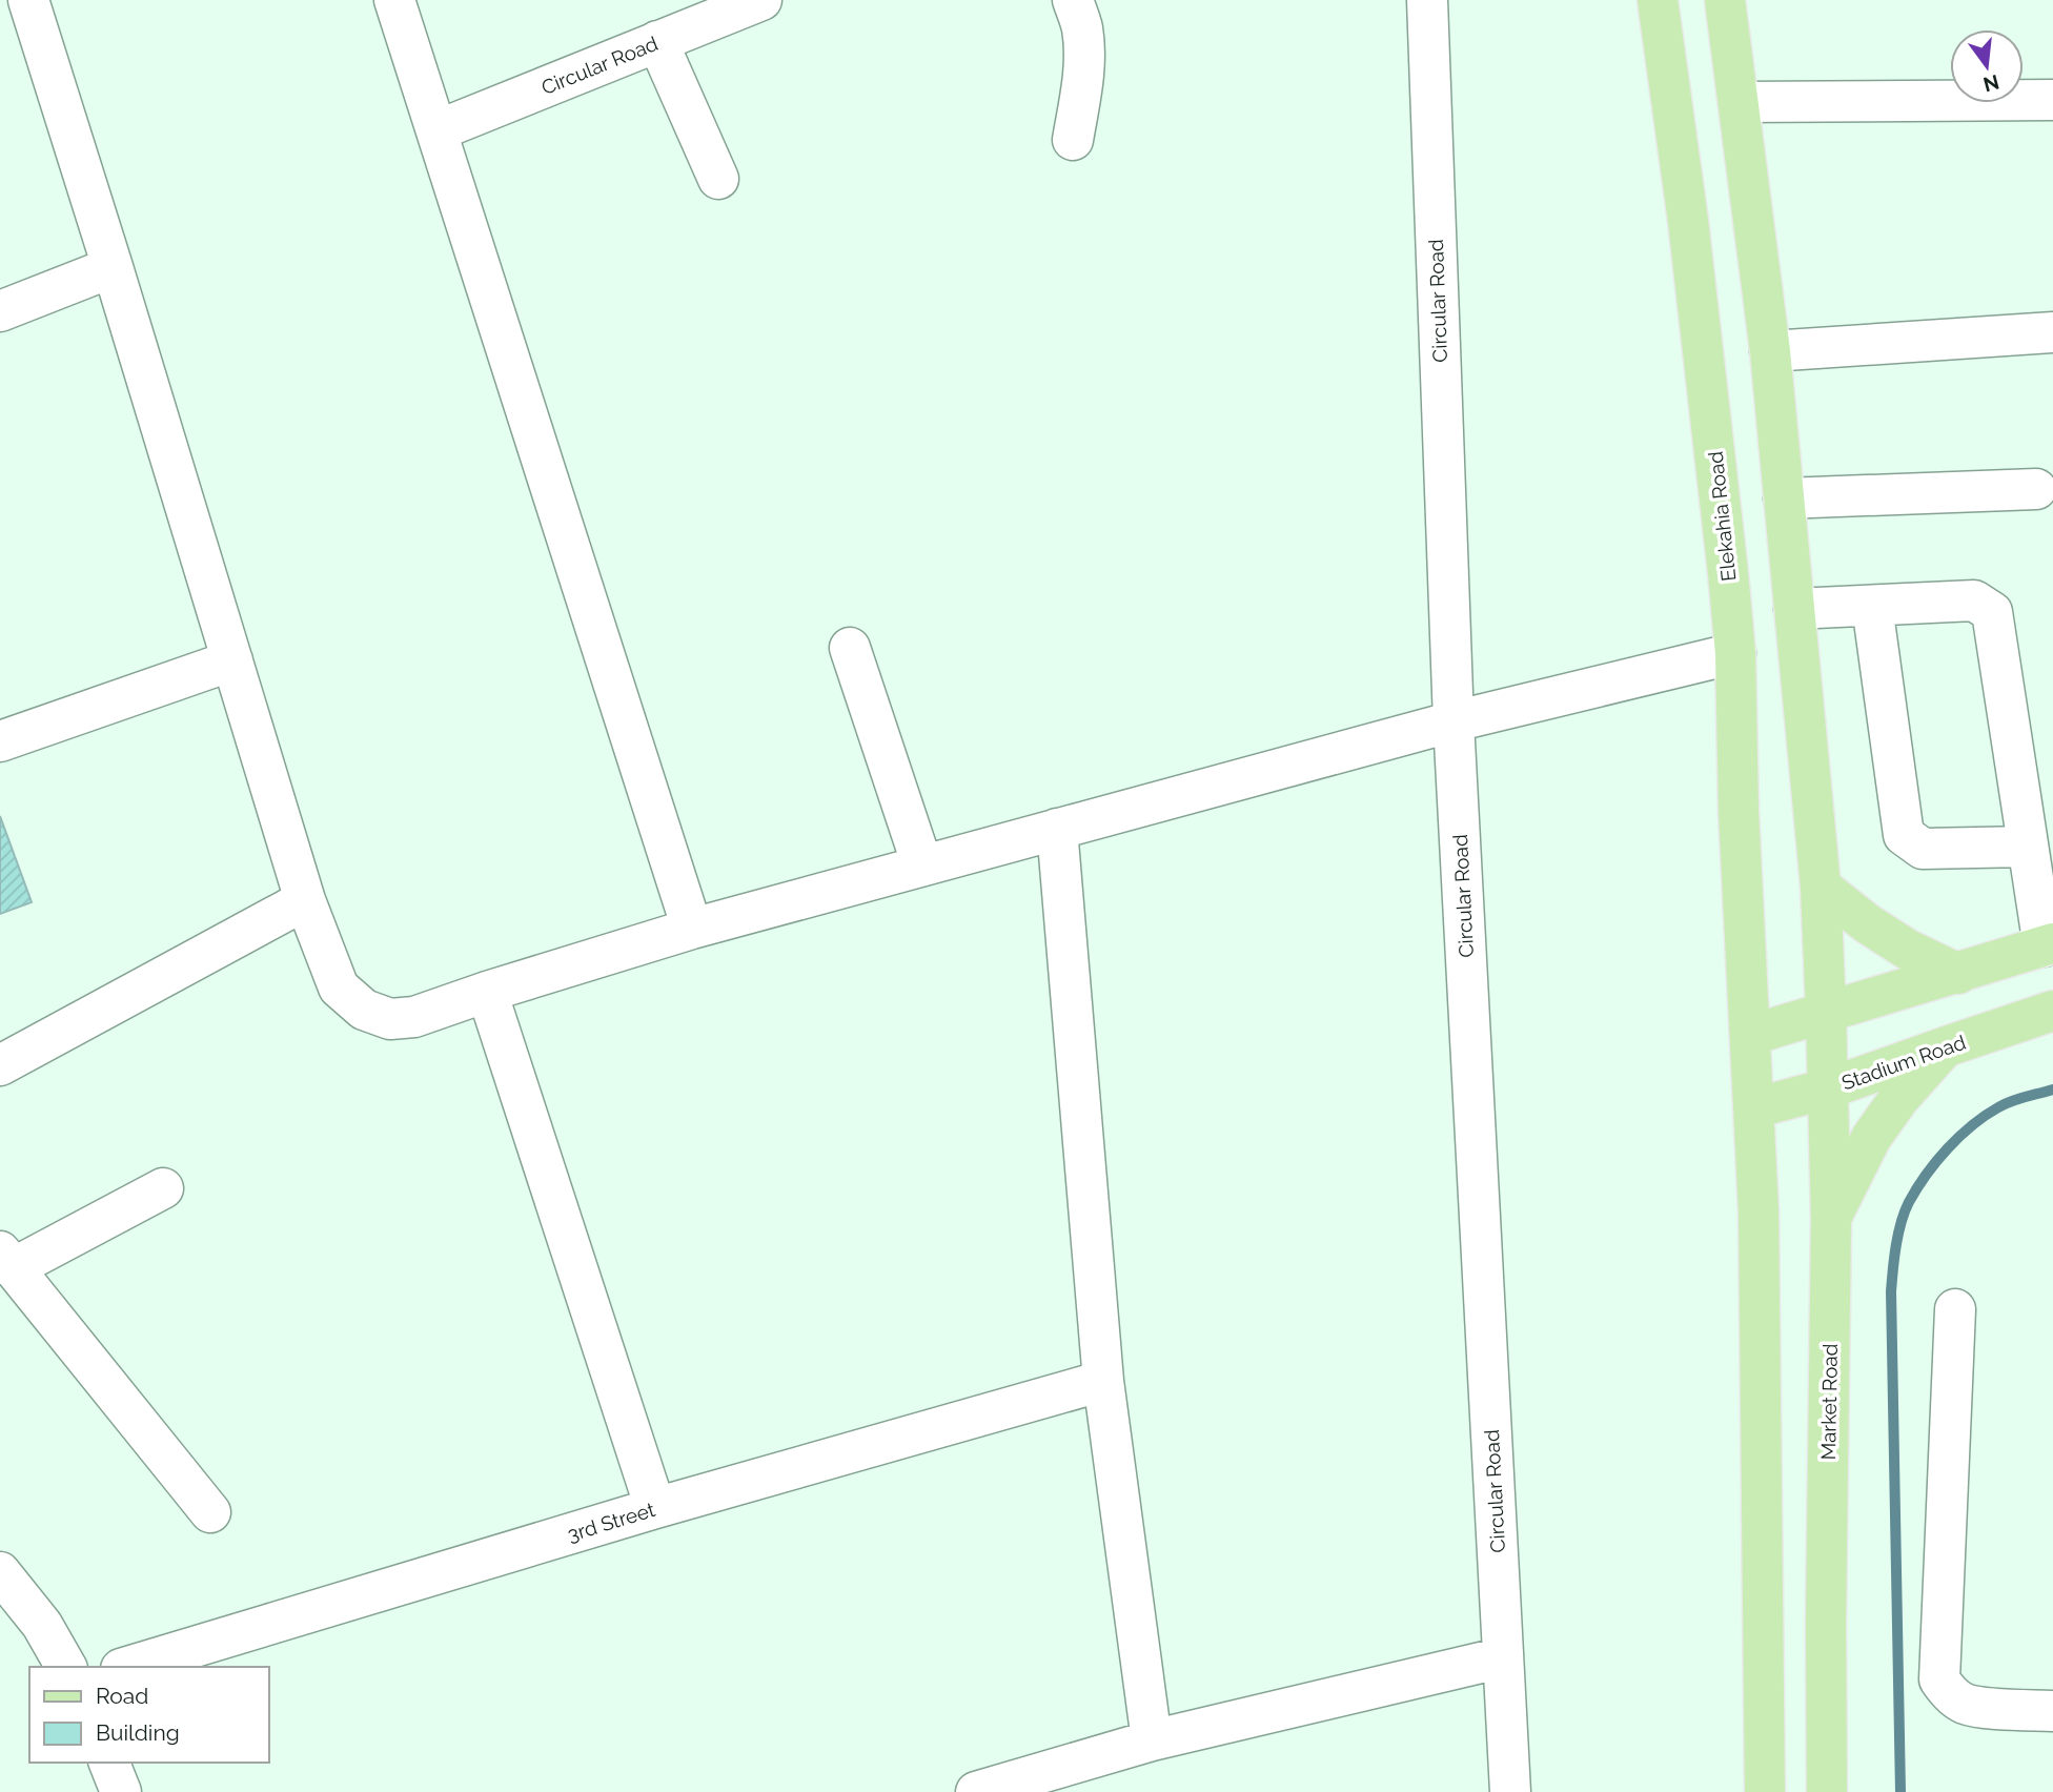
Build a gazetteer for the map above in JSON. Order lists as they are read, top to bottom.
{
  "streets": {
    "main road": ["Elekahia Road", "Stadium Road", "Market Road"],
    "street": ["Circular Road", "3rd Street"]
  },
  "crossings": [
    ["Stadium Road", "Market Road"]
  ],
  "legend": ["Road", "Building"],
  "north": "bottom"
}
